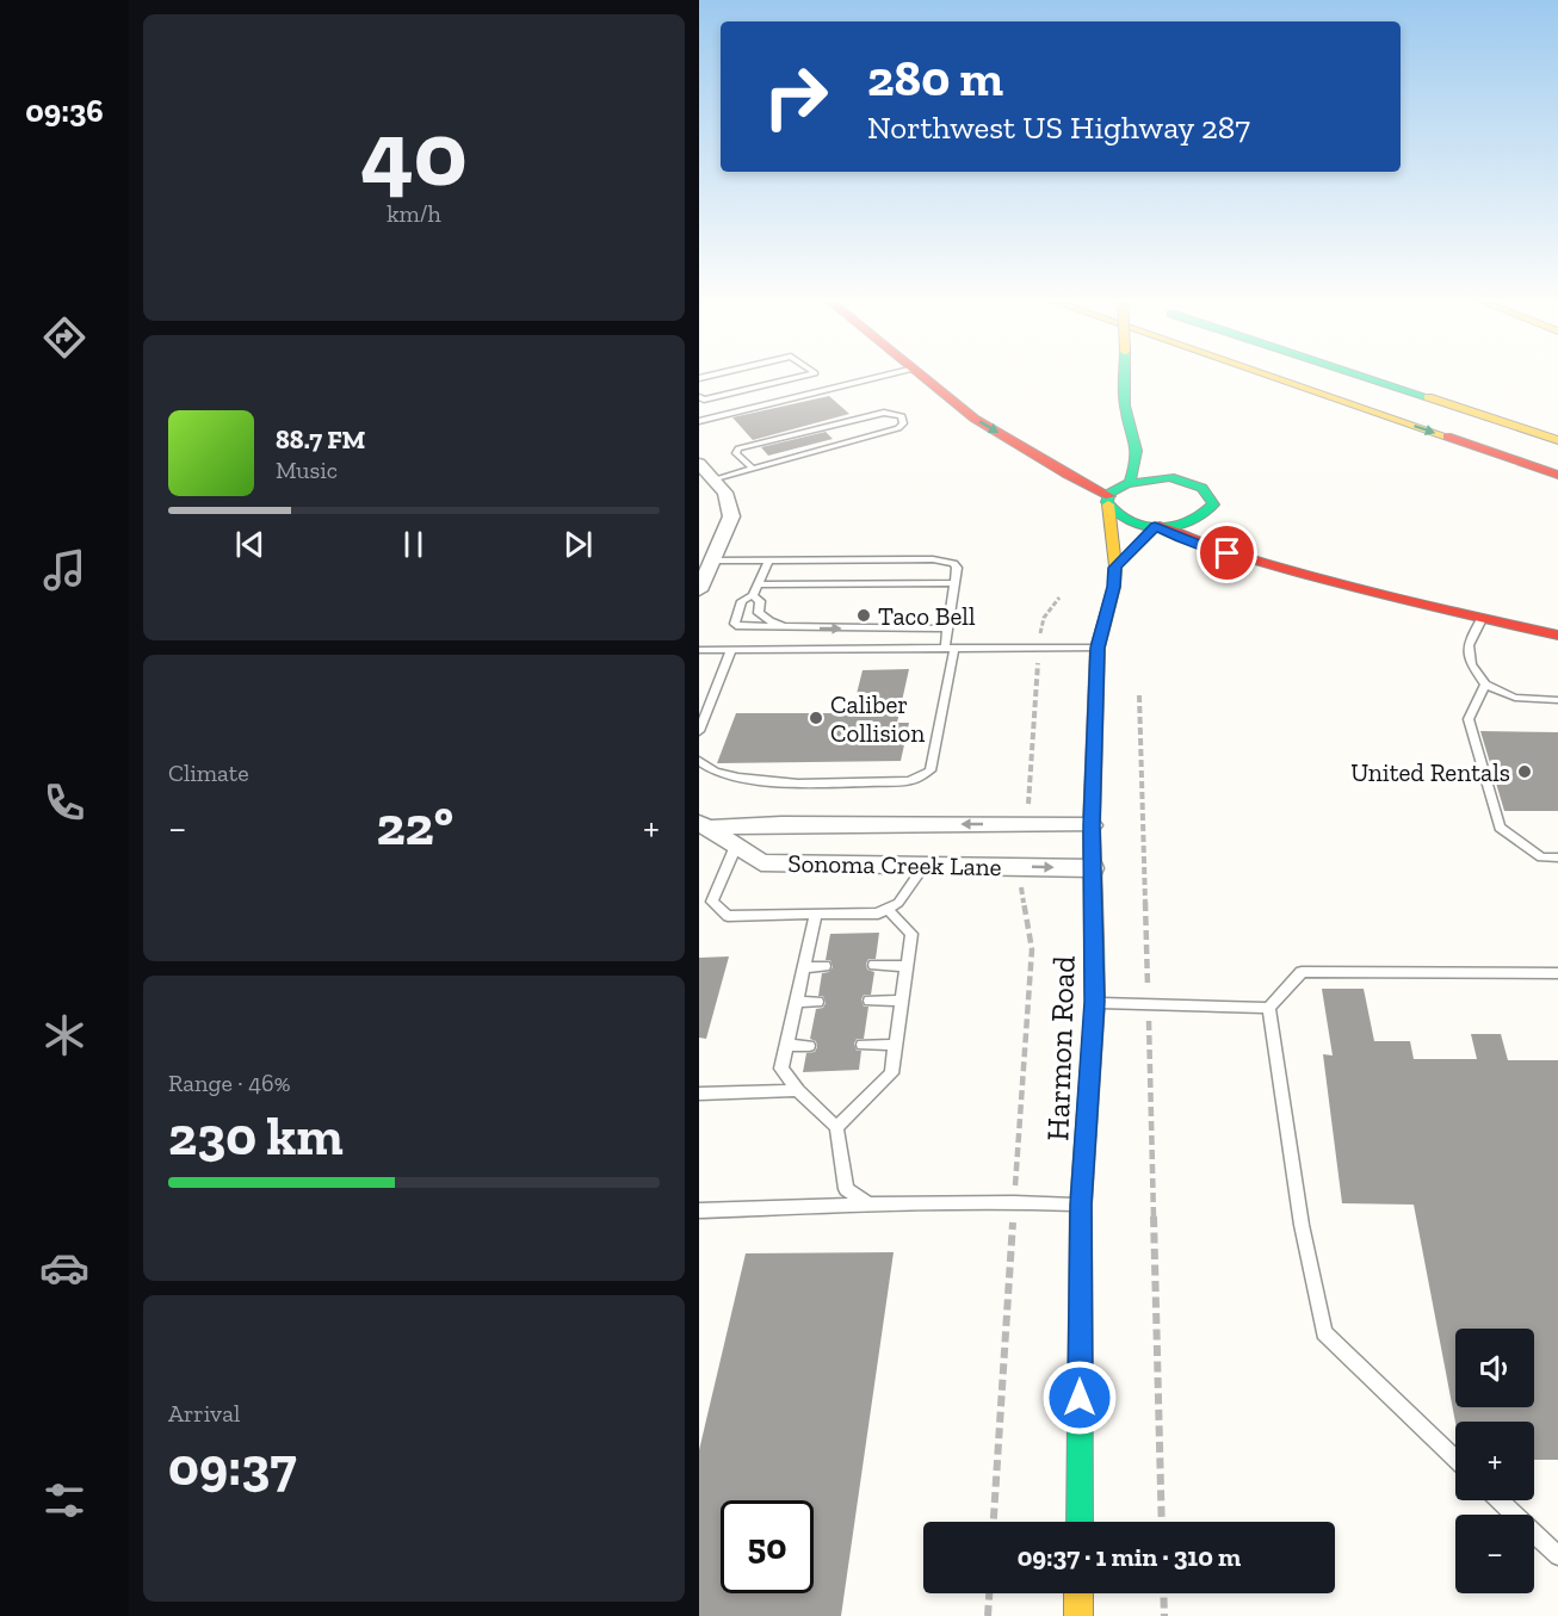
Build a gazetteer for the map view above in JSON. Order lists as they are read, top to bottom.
{
  "streets": {
    "main road": ["Harmon Road"],
    "street": ["Sonoma Creek Lane"]
  },
  "crossings": [
    ["Sonoma Creek Lane", "Harmon Road"]
  ],
  "places": ["Taco Bell", "Caliber Collision", "United Rentals"],
  "page": {
    "tabs": "09:36",
    "tile": [
      ["40", "km/h"],
      "Climate",
      ["Range · 46%", "230 km"],
      ["Arrival", "09:37"]
    ],
    "turn": ["280 m", "Northwest US Highway 287"],
    "song": ["88.7 FM", "Music"],
    "heat": ["−", "22°", "+"],
    "map_buttons": ["+", "−"],
    "limit": "50",
    "trip": "09:37 · 1 min · 310 m"
  }
}
